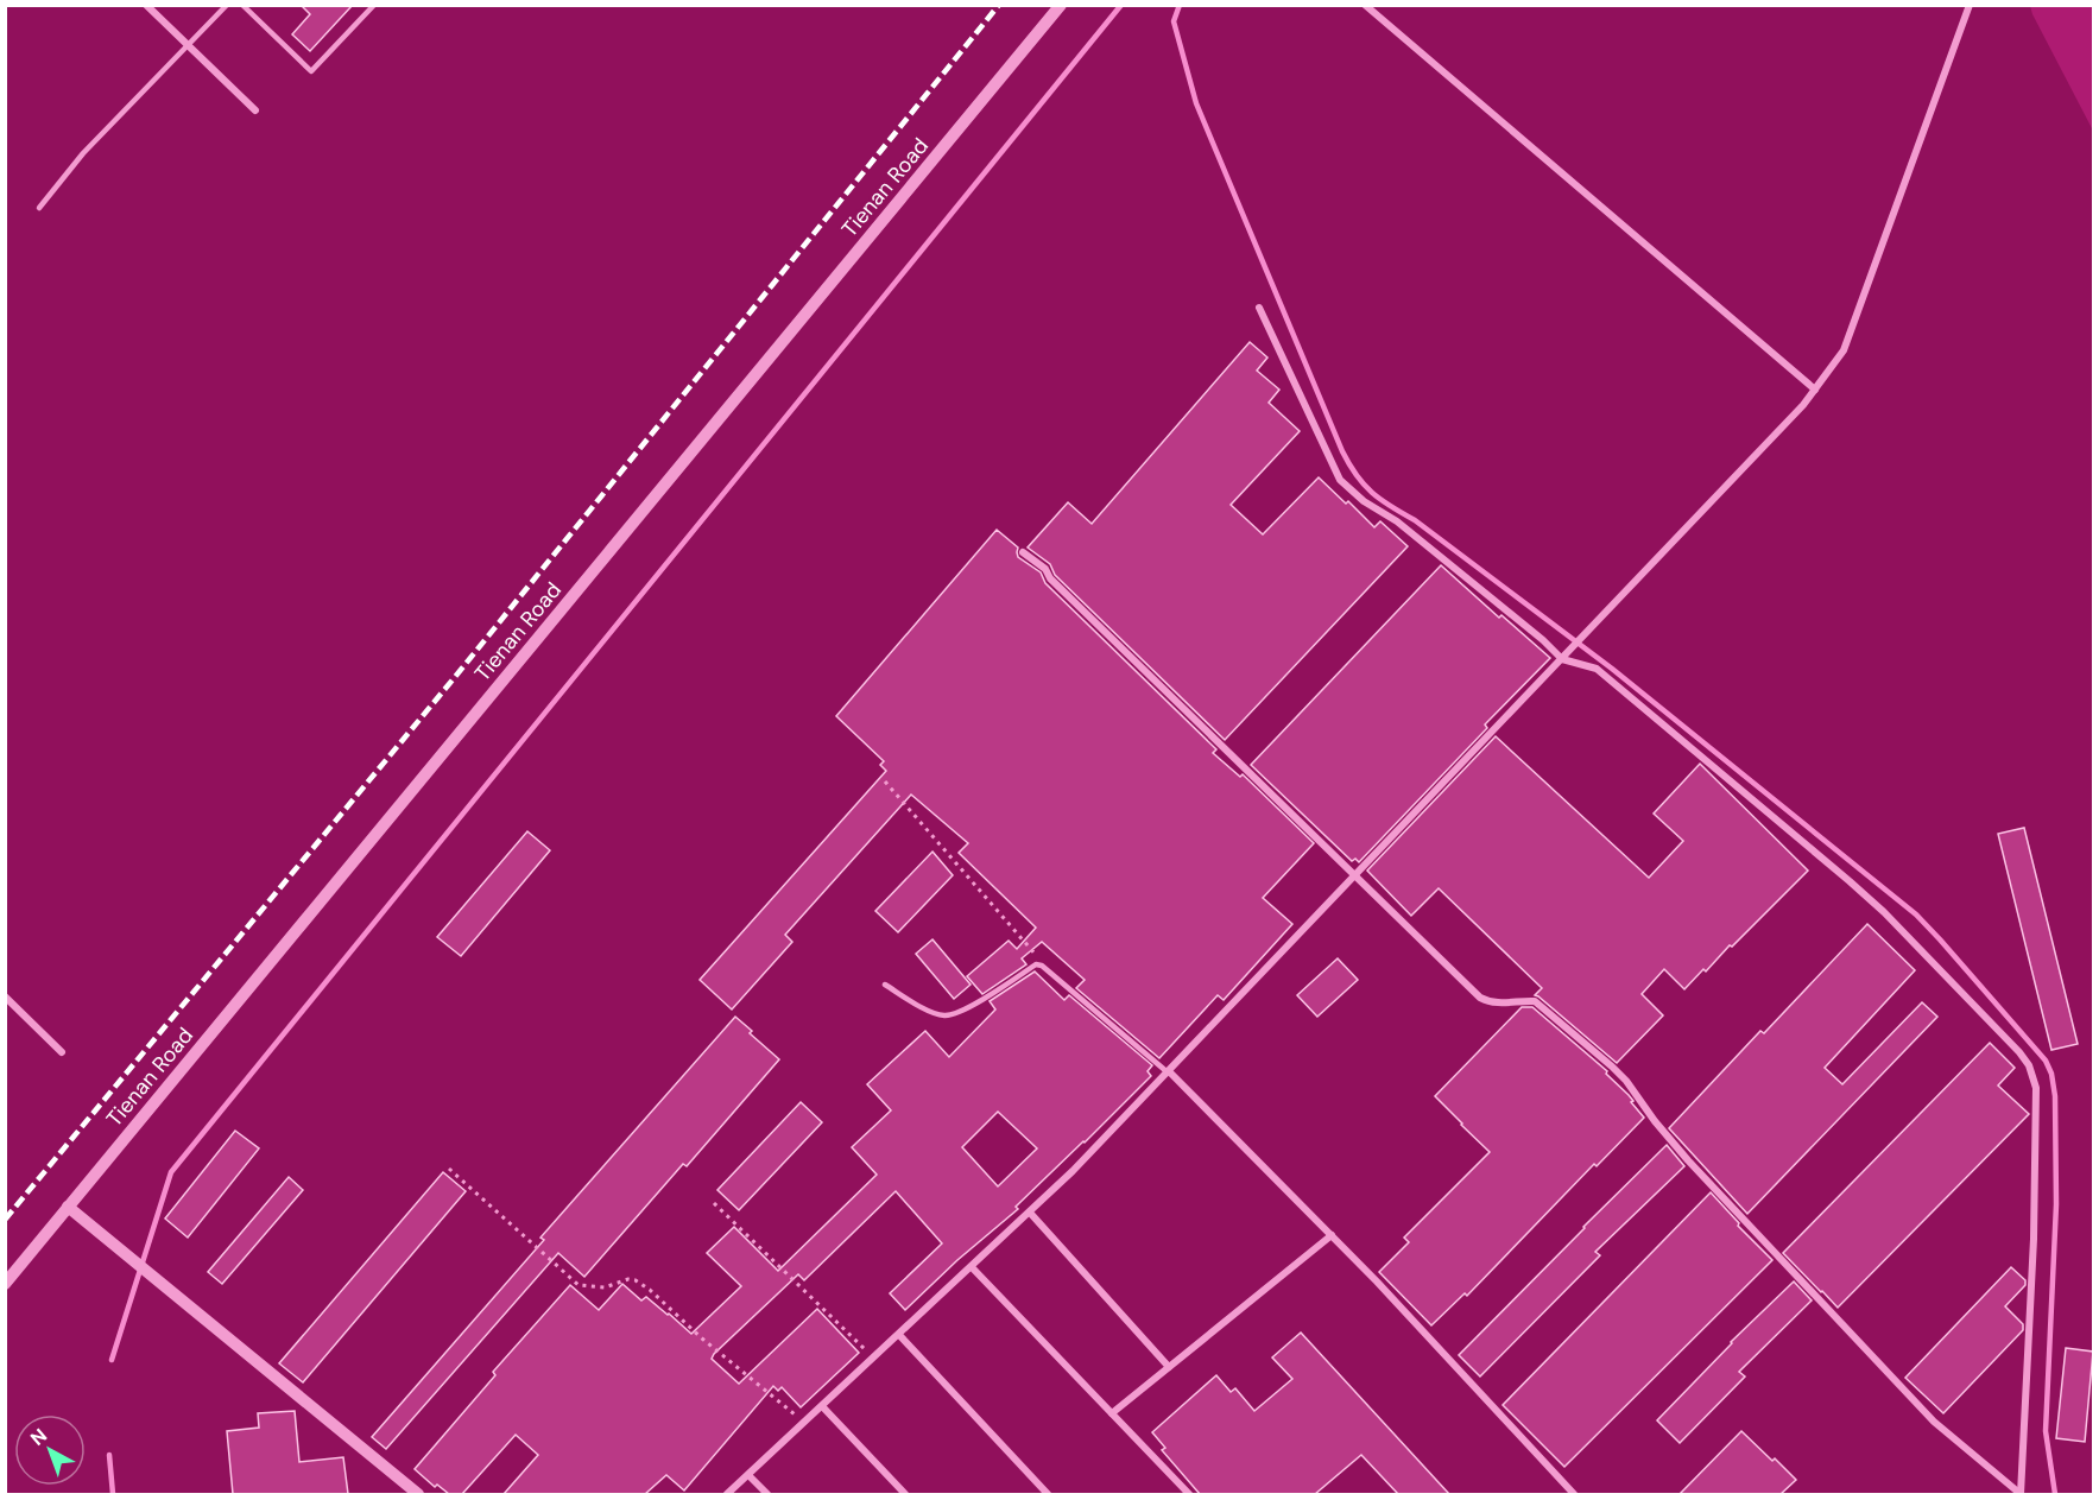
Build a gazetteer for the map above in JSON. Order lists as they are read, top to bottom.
{
  "streets": {
    "street": ["Tienan Road"]
  },
  "north": "top left"
}
